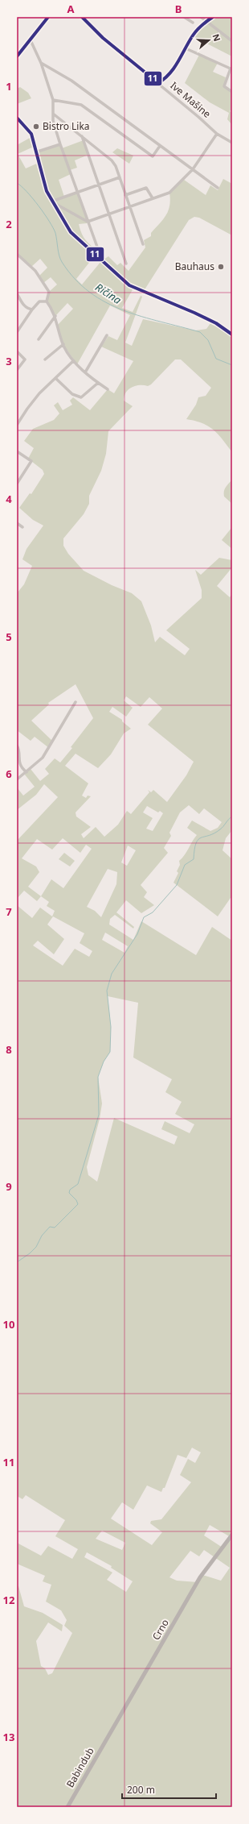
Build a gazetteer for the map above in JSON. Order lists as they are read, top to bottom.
{
  "streets": {
    "street": ["Ive Mašine", "Crno", "Babindub"]
  },
  "crossings": [
    ["Crno", "Babindub"]
  ],
  "water": ["Ričina"],
  "places": ["Bistro Lika", "Bauhaus"],
  "lines": ["transit line 11"],
  "scale_bar": "200 m",
  "north": "right",
  "grid": {
    "columns": ["A", "B"],
    "rows": [
      "1",
      "2",
      "3",
      "4",
      "5",
      "6",
      "7",
      "8",
      "9",
      "10",
      "11",
      "12",
      "13"
    ]
  }
}
